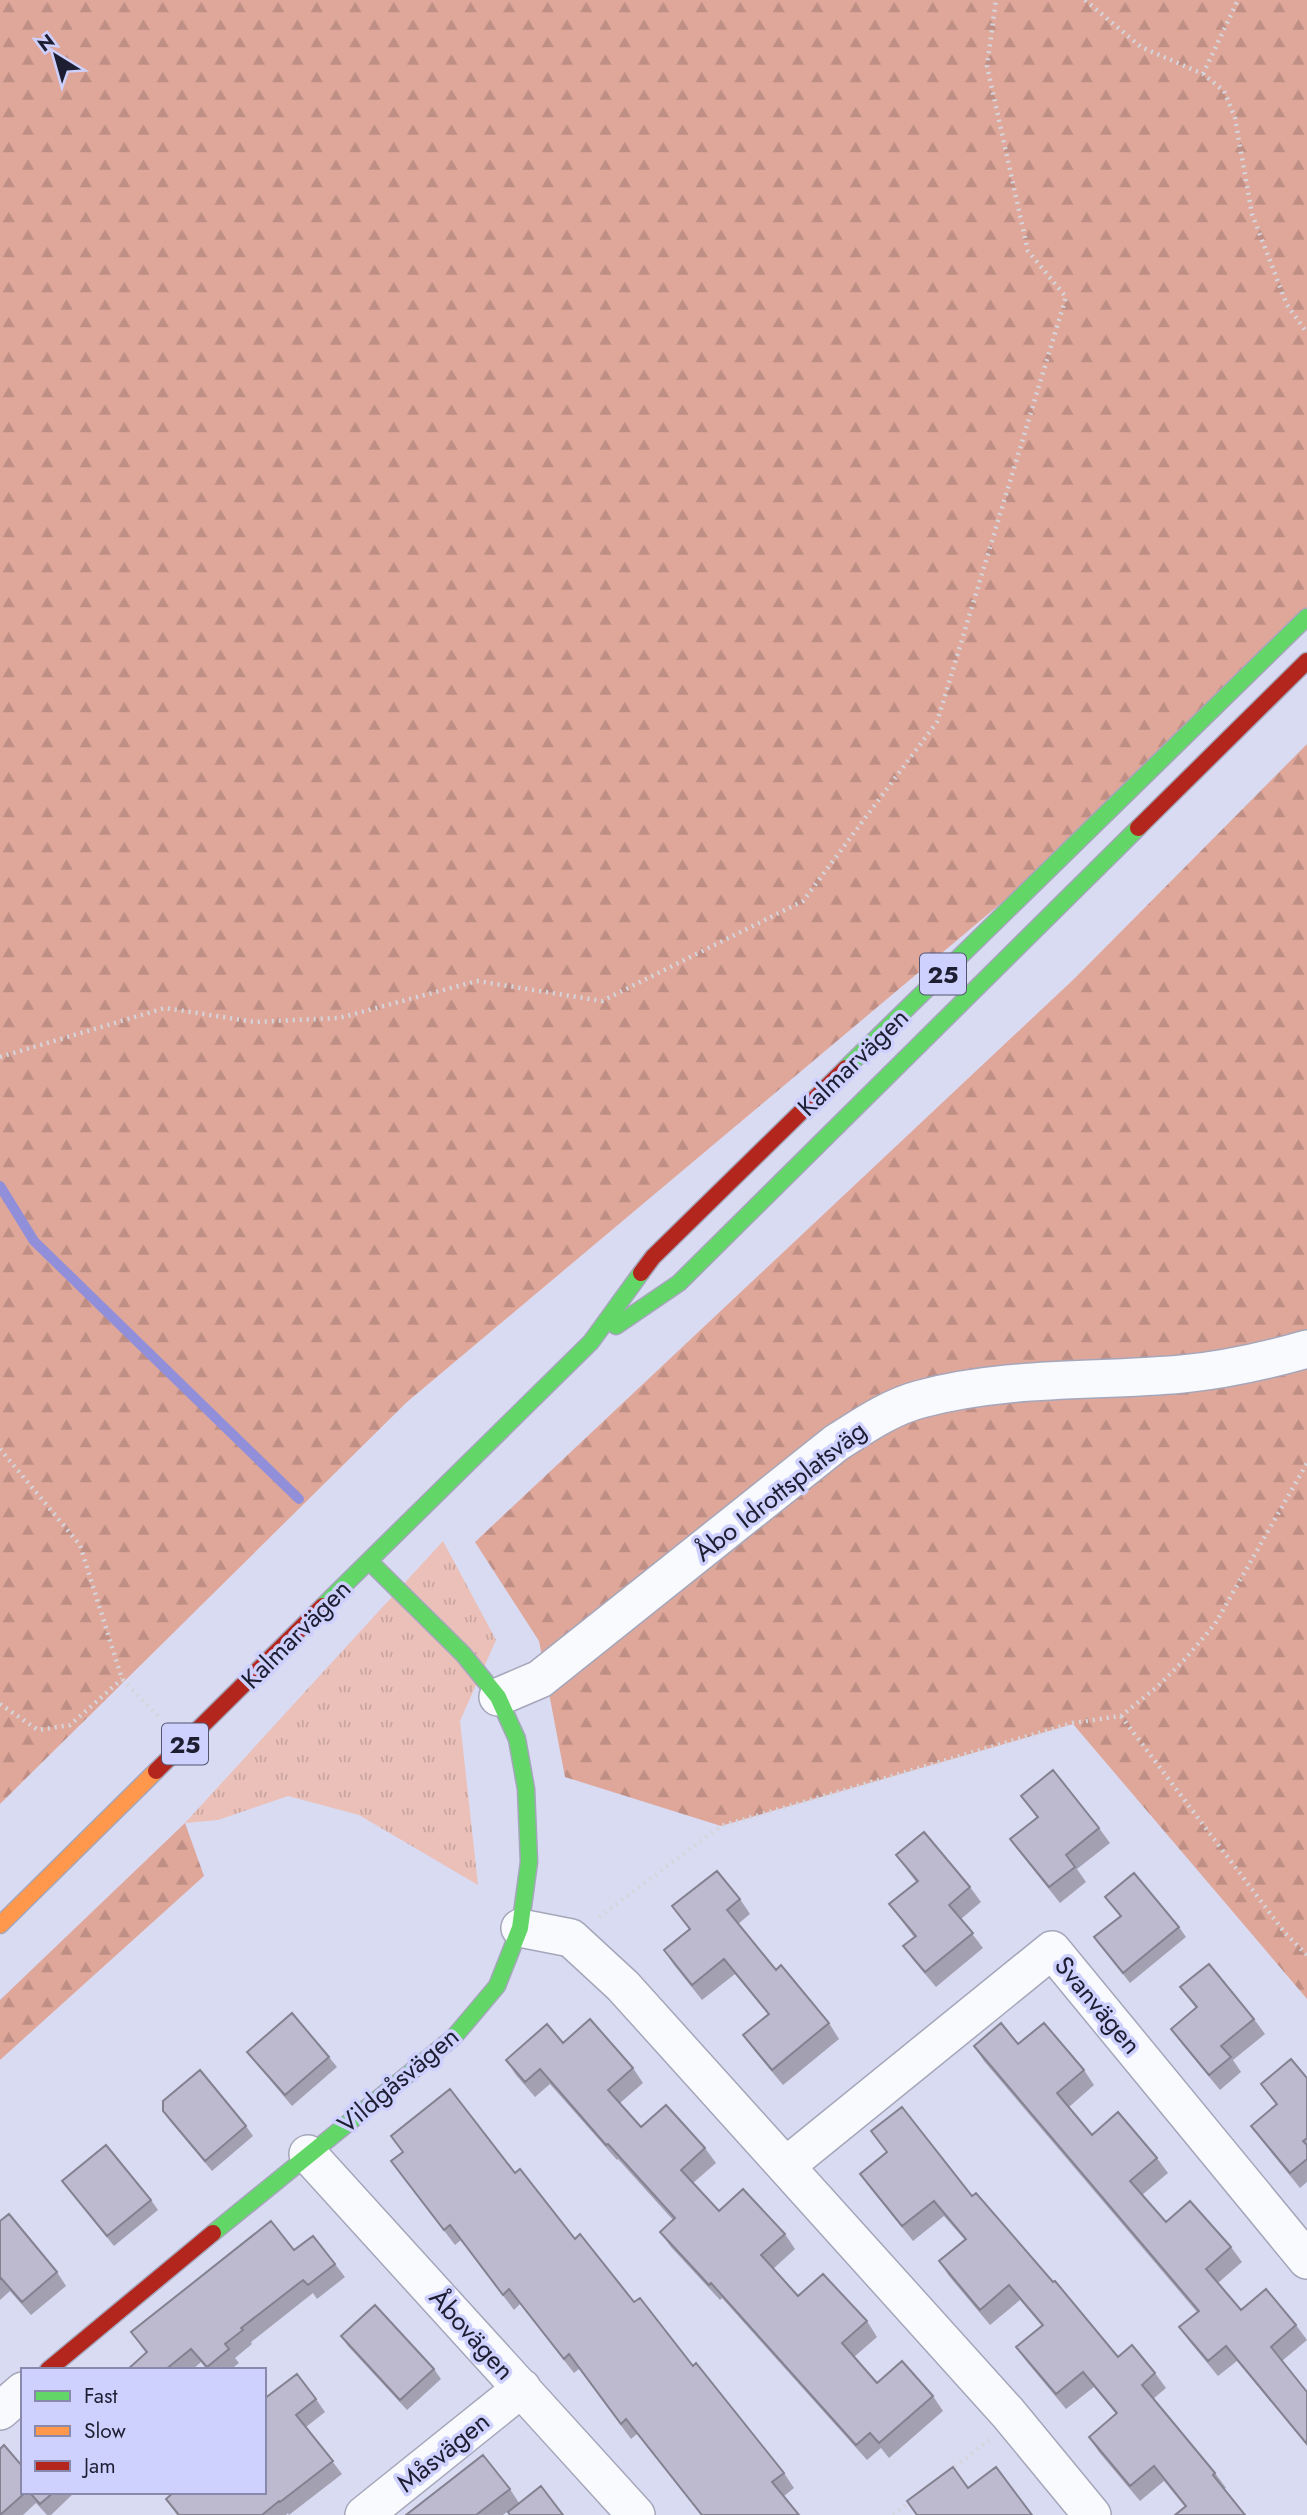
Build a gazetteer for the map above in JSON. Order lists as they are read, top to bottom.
{
  "streets": {
    "main road": ["25", "Kalmarvägen", "Vildgåsvägen"],
    "street": [
      "Åbo Idrottsplatsväg",
      "Svanvägen",
      "Åbovägen",
      "Måsvägen"
    ]
  },
  "crossings": [
    ["Kalmarvägen", "Vildgåsvägen"],
    ["Åbo Idrottsplatsväg", "Vildgåsvägen"],
    ["Vildgåsvägen", "Åbovägen"],
    ["Åbovägen", "Måsvägen"]
  ],
  "legend": ["Fast", "Slow", "Jam"],
  "north": "top left"
}
